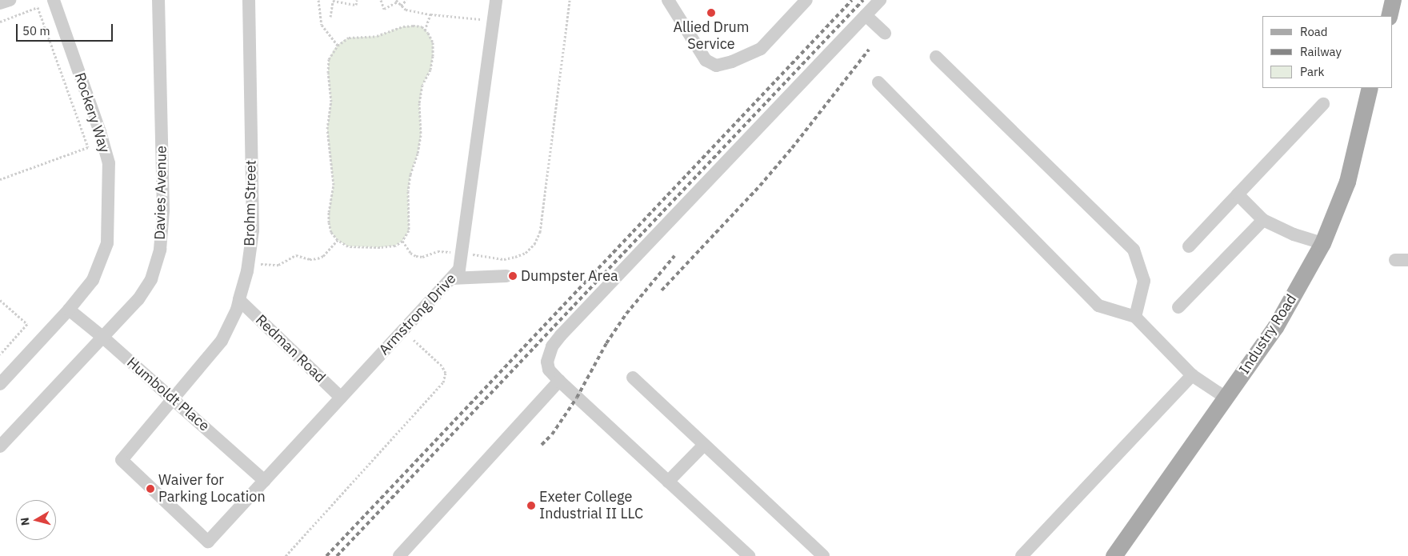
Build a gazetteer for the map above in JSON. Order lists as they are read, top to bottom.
{
  "streets": {
    "main road": ["Industry Road"],
    "street": [
      "Rockery Way",
      "Davies Avenue",
      "Brohm Street",
      "Armstrong Drive",
      "Redman Road",
      "Humboldt Place"
    ]
  },
  "crossings": [
    ["Rockery Way", "Humboldt Place"],
    ["Davies Avenue", "Humboldt Place"],
    ["Brohm Street", "Armstrong Drive"],
    ["Brohm Street", "Redman Road"],
    ["Brohm Street", "Humboldt Place"],
    ["Armstrong Drive", "Redman Road"],
    ["Armstrong Drive", "Humboldt Place"]
  ],
  "places": [
    "Allied Drum Service",
    "Dumpster Area",
    "Waiver for Parking Location",
    "Exeter College Industrial II LLC"
  ],
  "legend": ["Road", "Railway", "Park"],
  "scale_bar": "50 m",
  "north": "left"
}
